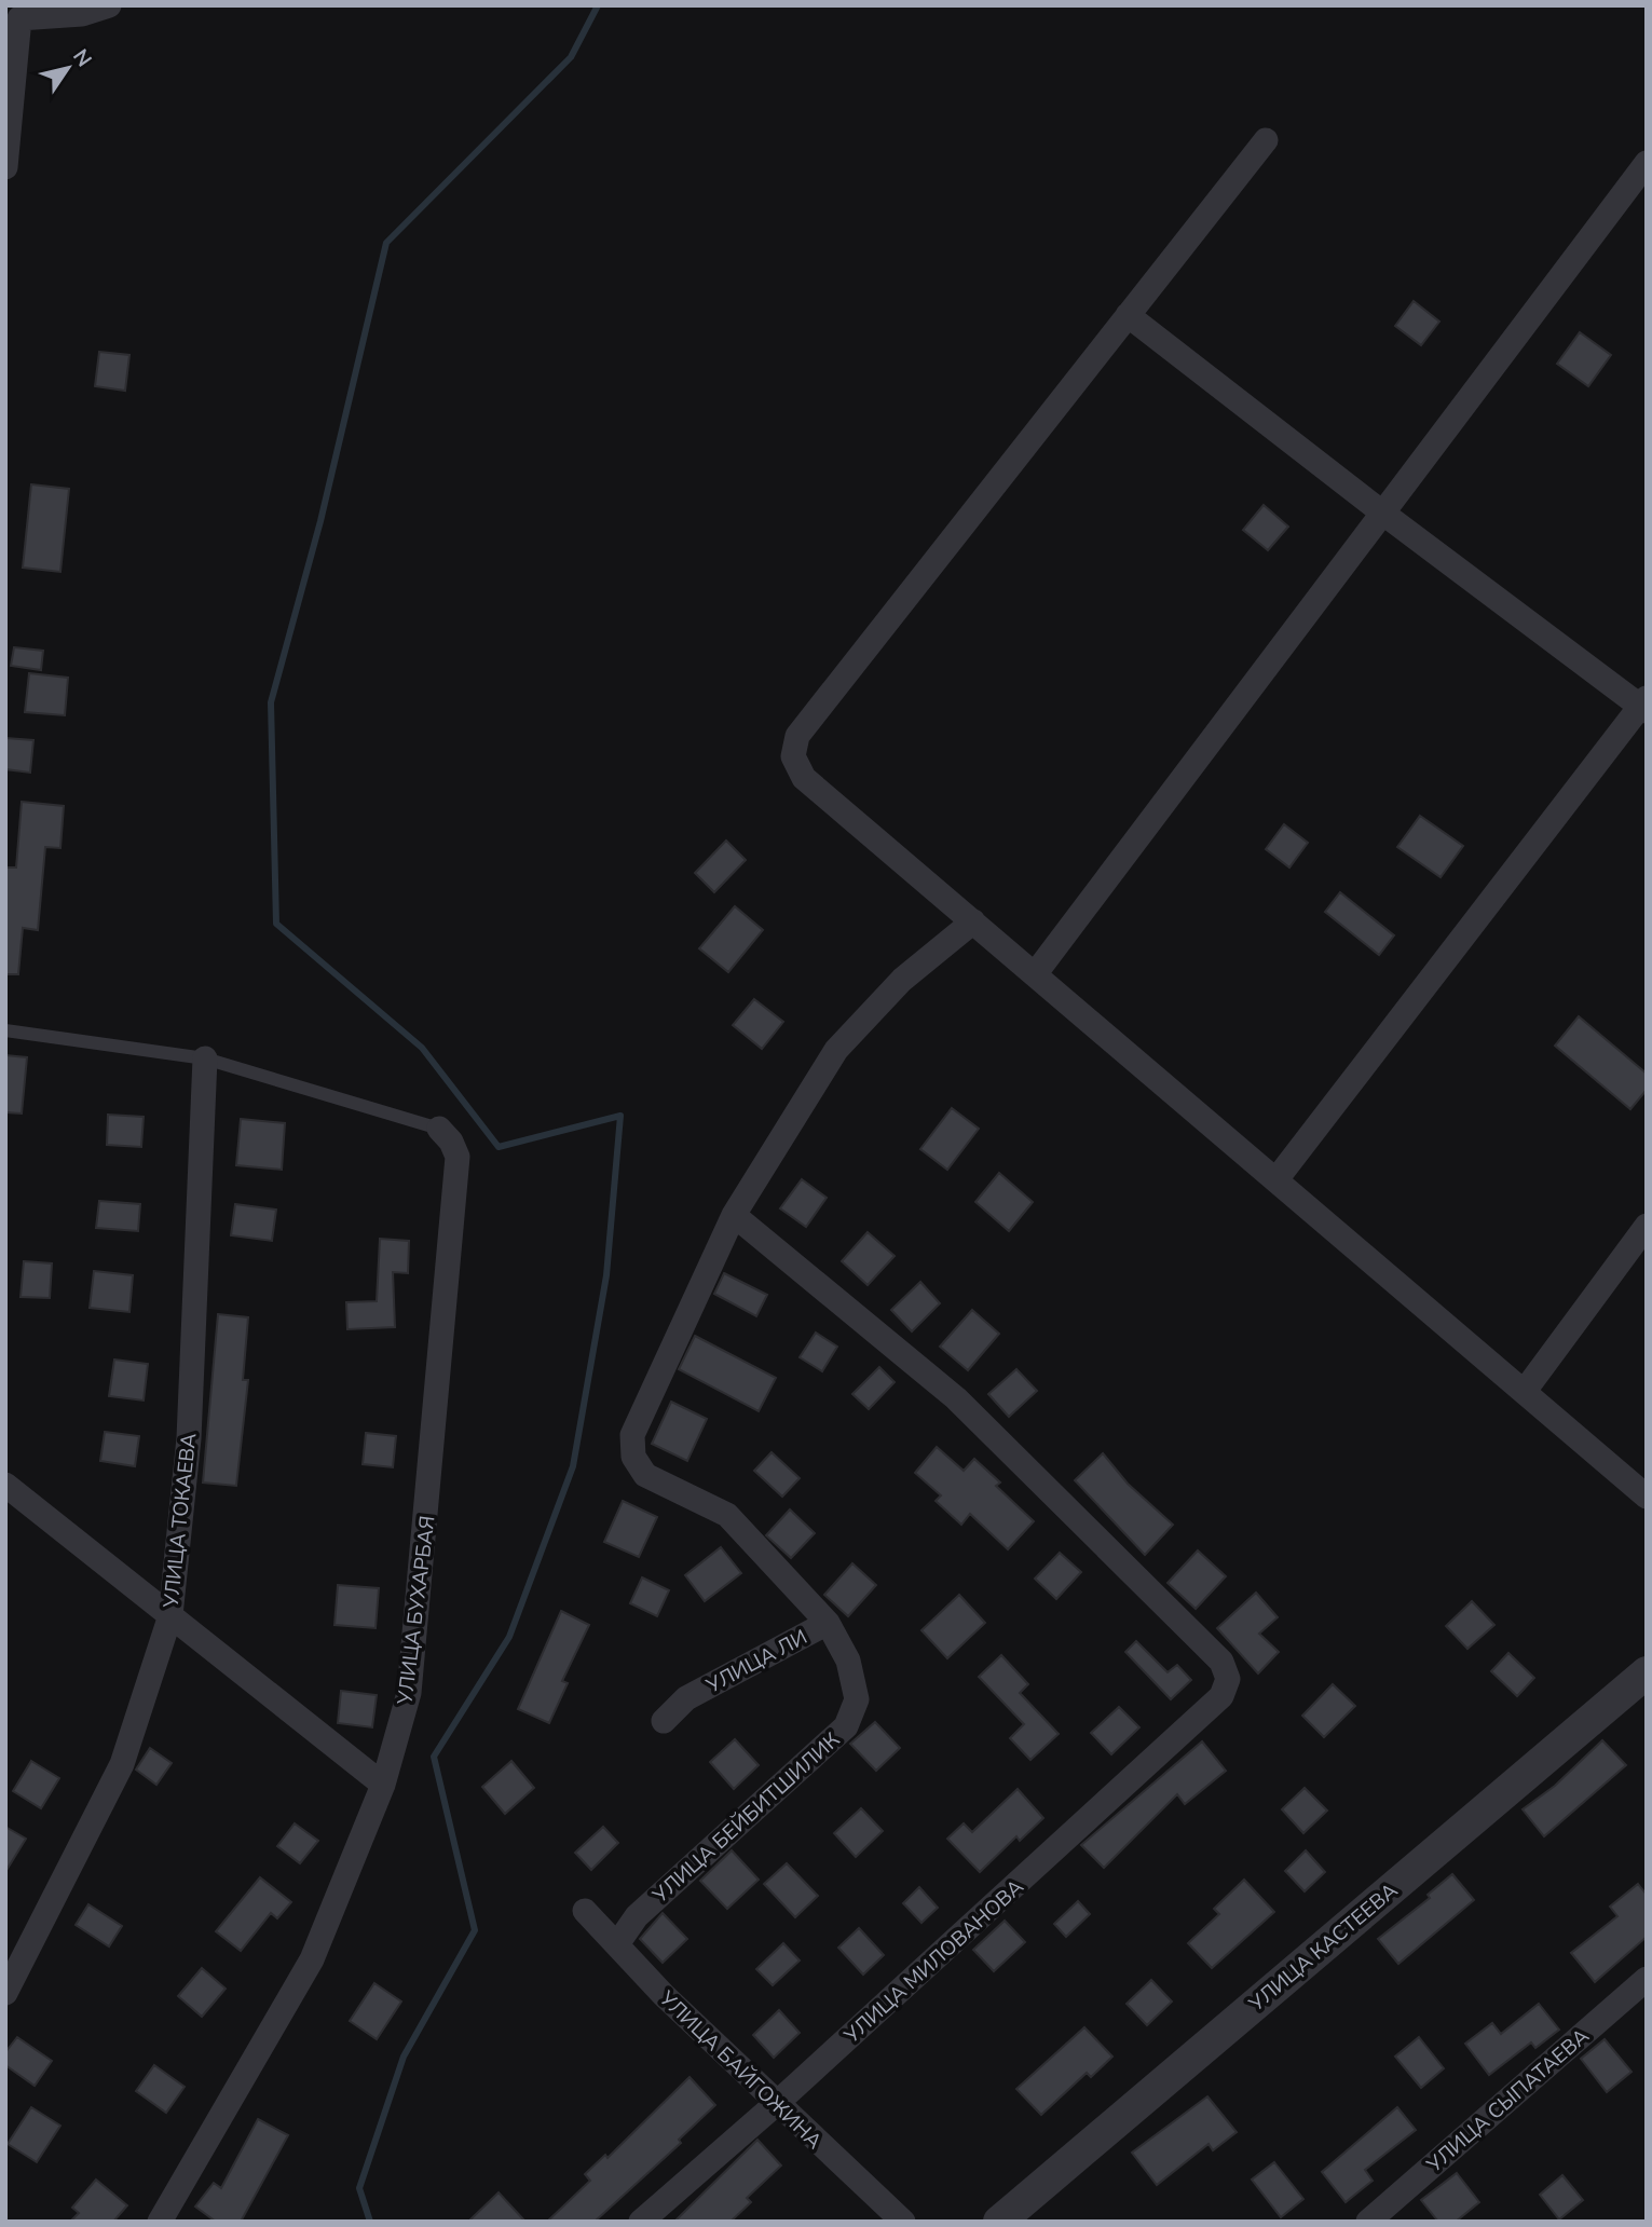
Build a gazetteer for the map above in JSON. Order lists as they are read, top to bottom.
{
  "streets": {
    "street": [
      "УЛИЦА ТОКАЕВА",
      "УЛИЦА БУХАРБАЯ",
      "УЛИЦА ЛИ",
      "УЛИЦА БЕЙБИТШИЛИК",
      "УЛИЦА КАСТЕЕВА",
      "УЛИЦА МИЛОВАНОВА",
      "УЛИЦА БАЙГОЖИНА",
      "УЛИЦА СЫПАТАЕВА"
    ]
  },
  "crossings": [
    ["УЛИЦА ЛИ", "УЛИЦА БЕЙБИТШИЛИК"],
    ["УЛИЦА БЕЙБИТШИЛИК", "УЛИЦА МИЛОВАНОВА"],
    ["УЛИЦА БЕЙБИТШИЛИК", "УЛИЦА БАЙГОЖИНА"],
    ["УЛИЦА МИЛОВАНОВА", "УЛИЦА БАЙГОЖИНА"]
  ],
  "north": "top right"
}
